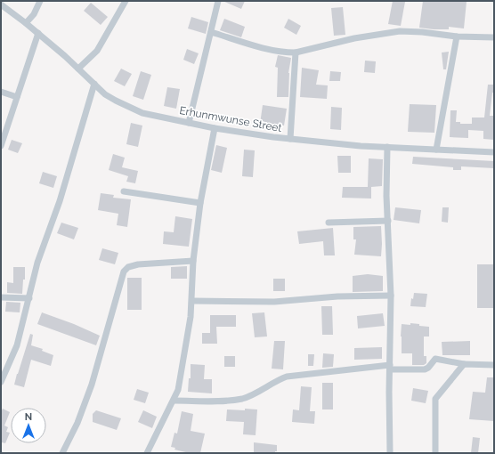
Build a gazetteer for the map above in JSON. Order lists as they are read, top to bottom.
{
  "streets": {
    "street": ["Erhunmwunse Street"]
  },
  "north": "top"
}
